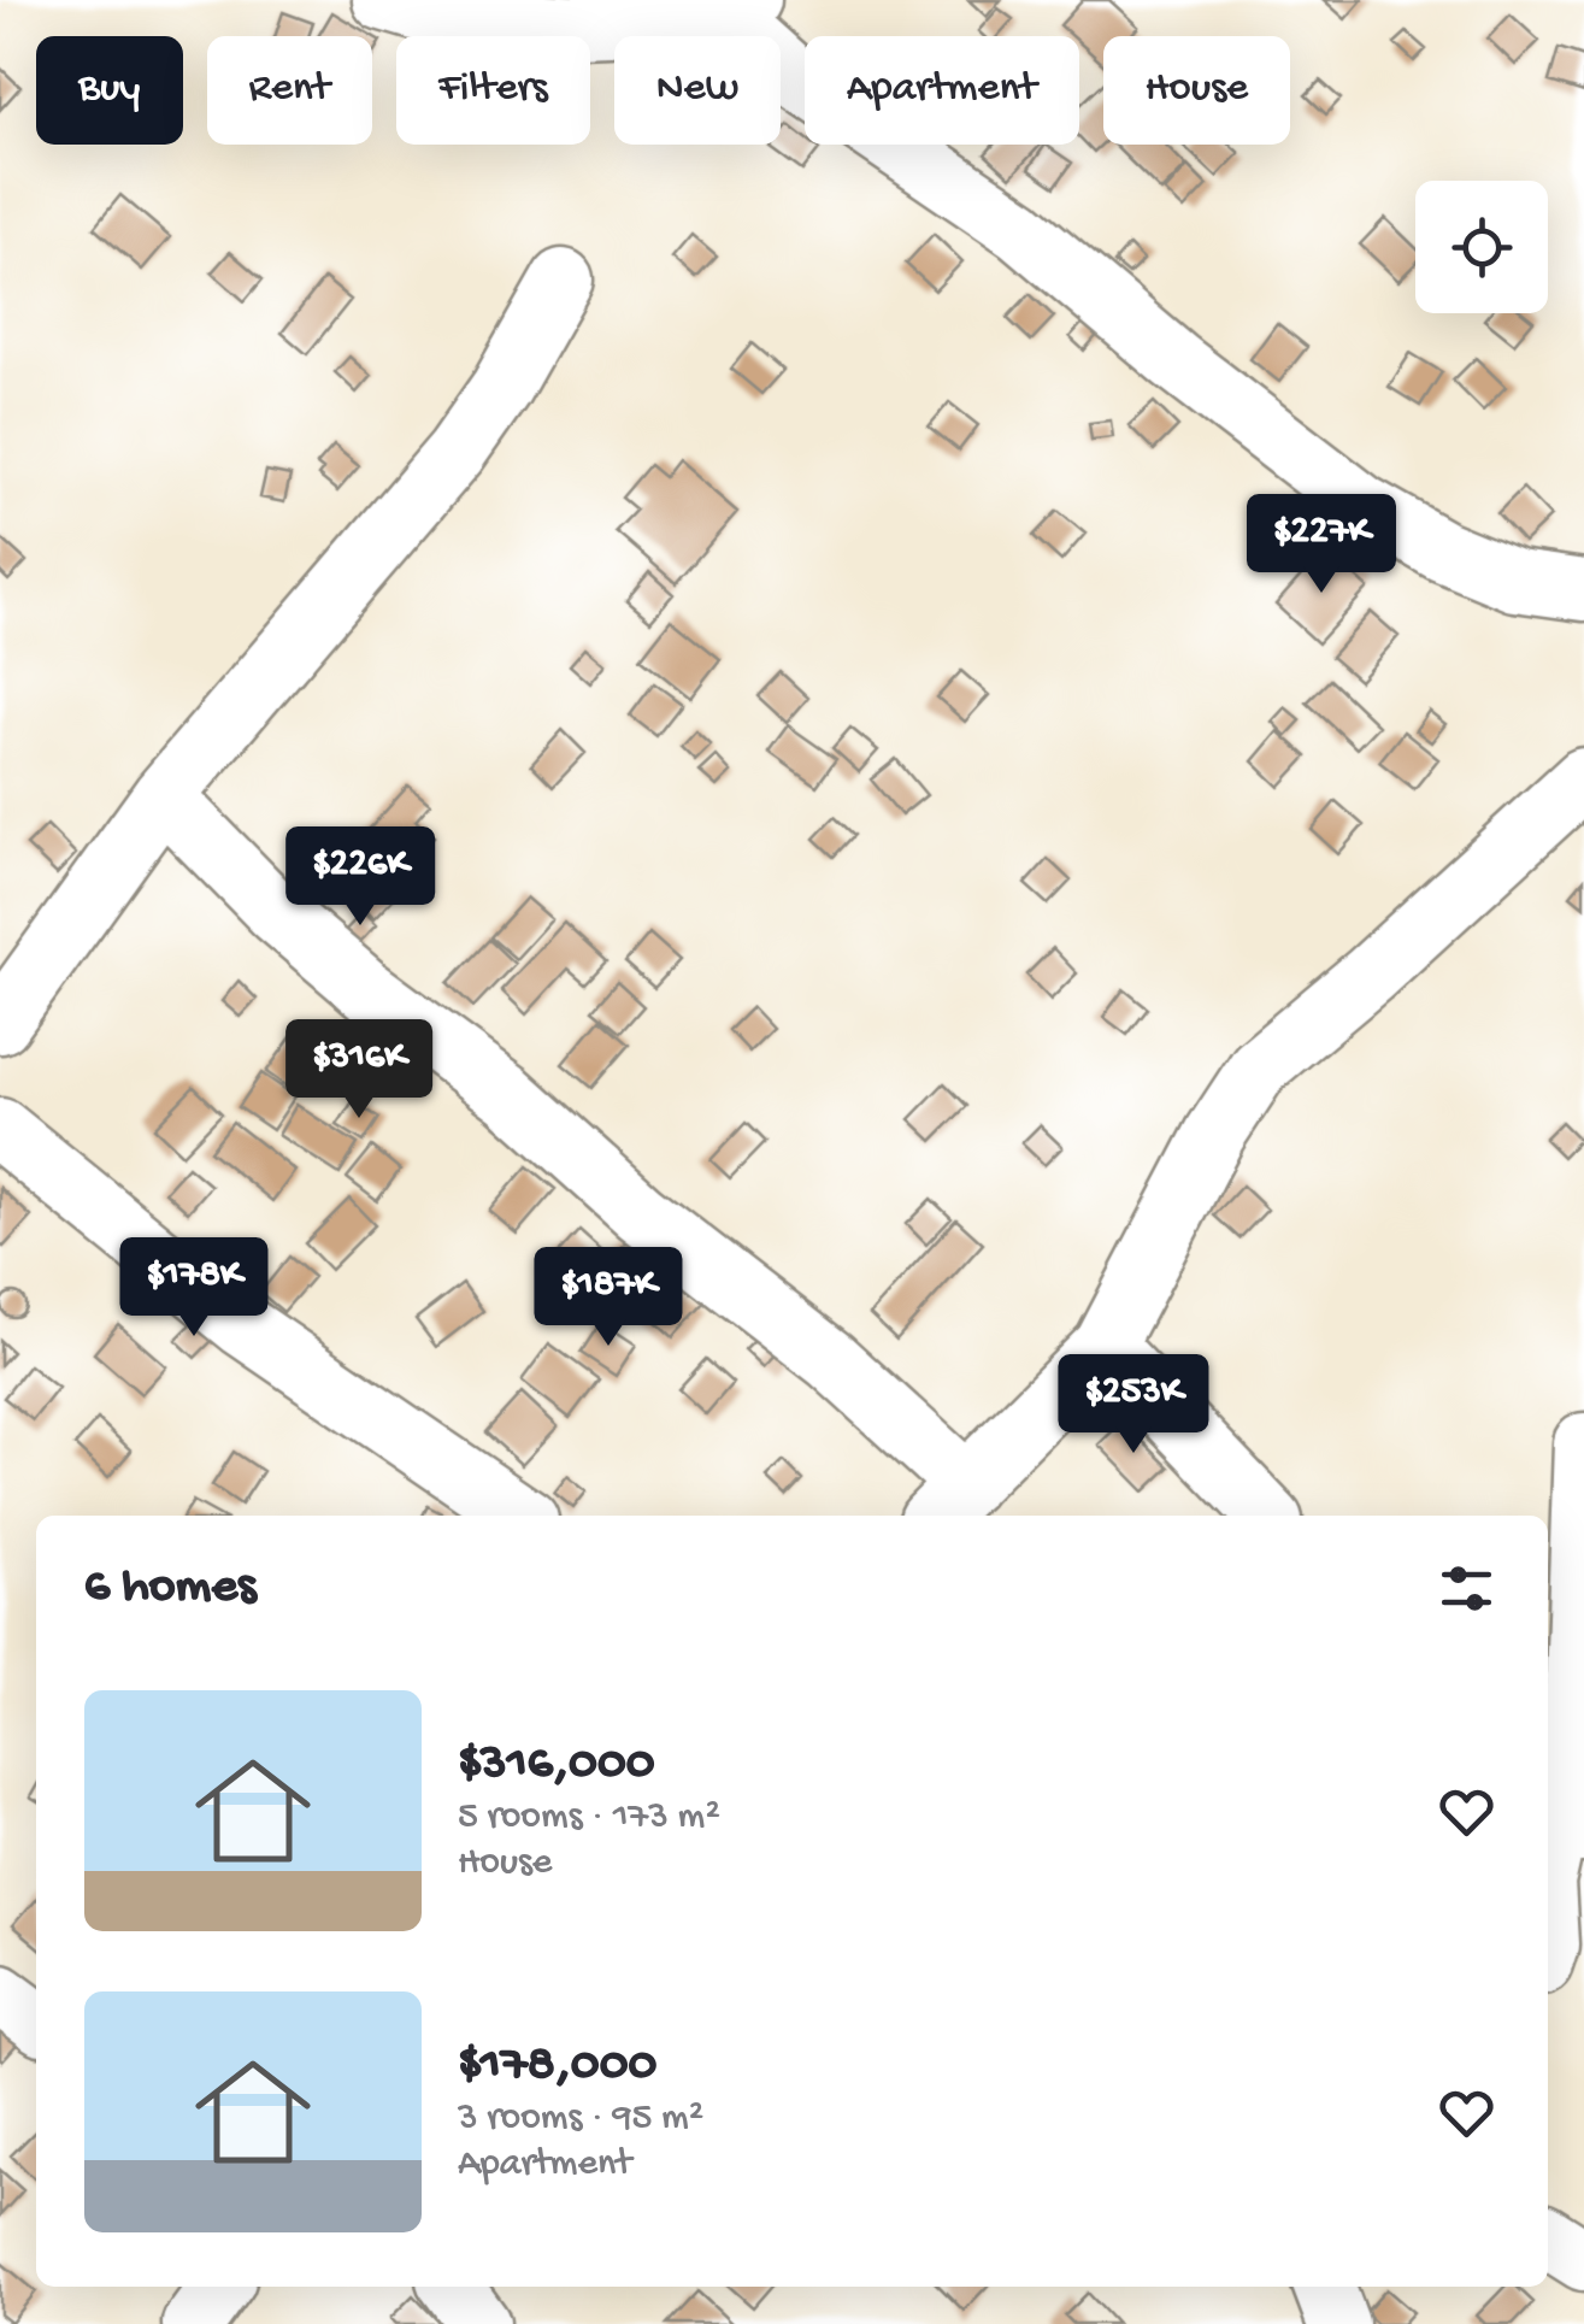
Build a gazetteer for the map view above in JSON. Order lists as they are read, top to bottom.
{
  "page": {
    "chip": [
      "Buy",
      "Rent",
      "Filters",
      "New",
      "Apartment",
      "House"
    ],
    "price": [
      "$227K",
      "$226K",
      "$316K",
      "$178K",
      "$187K",
      "$253K"
    ],
    "heading": "6 homes",
    "list": [
      {
        "name": "$316,000",
        "note": "5 rooms · 173 m² · House"
      },
      {
        "name": "$178,000",
        "note": "3 rooms · 95 m² · Apartment"
      }
    ]
  }
}
